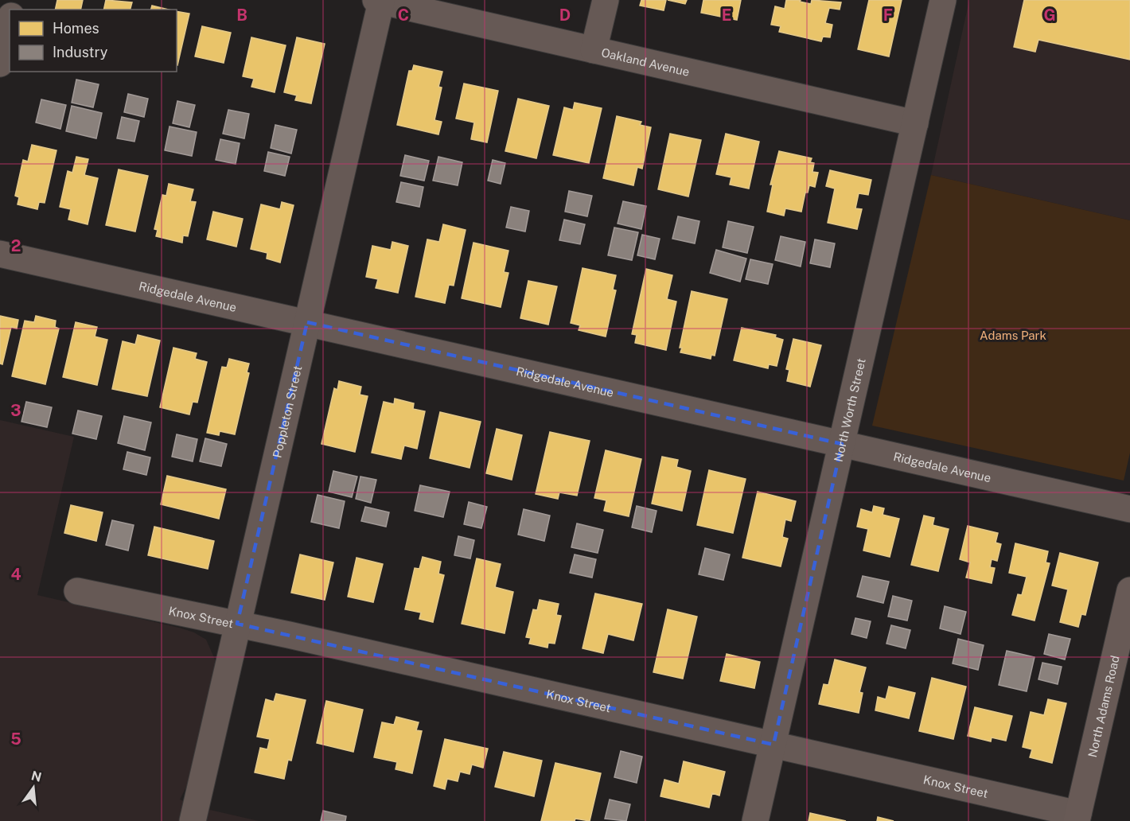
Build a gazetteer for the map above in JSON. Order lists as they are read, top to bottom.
{
  "streets": {
    "main road": ["North Adams Road"],
    "street": [
      "Oakland Avenue",
      "Ridgedale Avenue",
      "North Worth Street",
      "Poppleton Street",
      "Knox Street"
    ]
  },
  "crossings": [
    ["Oakland Avenue", "North Worth Street"],
    ["Oakland Avenue", "Poppleton Street"],
    ["Ridgedale Avenue", "North Worth Street"],
    ["Ridgedale Avenue", "Poppleton Street"],
    ["North Worth Street", "Knox Street"],
    ["Poppleton Street", "Knox Street"],
    ["Knox Street", "North Adams Road"]
  ],
  "parks": ["Adams Park"],
  "legend": ["Homes", "Industry"],
  "north": "top",
  "grid": {
    "columns": [
      "B",
      "C",
      "D",
      "E",
      "F",
      "G"
    ],
    "rows": [
      "2",
      "3",
      "4",
      "5"
    ]
  }
}
